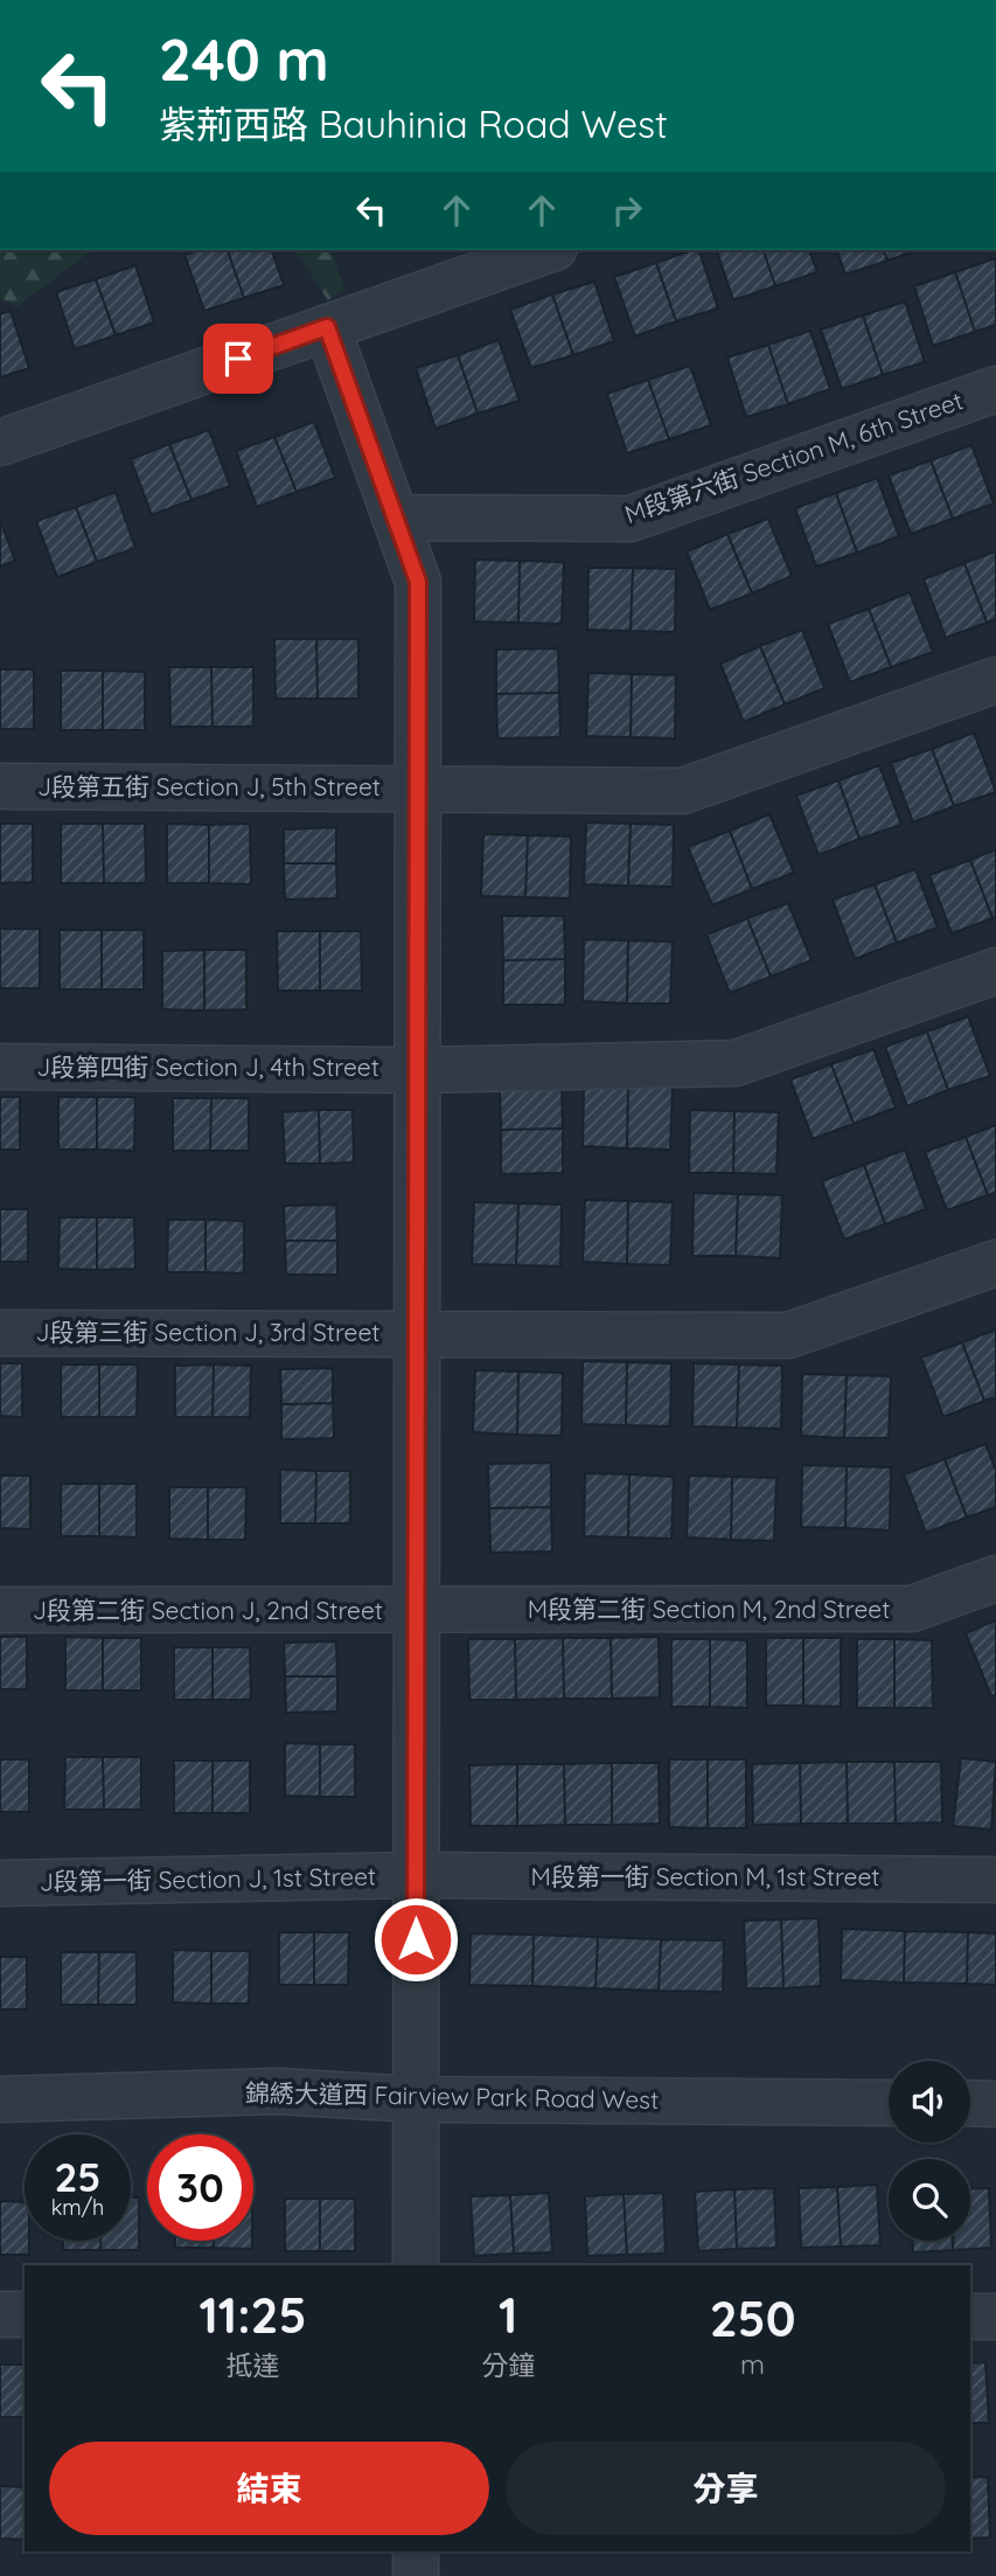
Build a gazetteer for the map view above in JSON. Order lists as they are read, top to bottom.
{
  "streets": {
    "street": [
      "M段第六街 Section M, 6th Street",
      "J段第五街 Section J, 5th Street",
      "J段第四街 Section J, 4th Street",
      "J段第三街 Section J, 3rd Street",
      "M段第二街 Section M, 2nd Street",
      "J段第二街 Section J, 2nd Street",
      "M段第一街 Section M, 1st Street",
      "J段第一街 Section J, 1st Street",
      "錦綉大道西 Fairview Park Road West"
    ]
  },
  "crossings": [
    ["M段第二街 Section M, 2nd Street", "J段第二街 Section J, 2nd Street"],
    ["M段第一街 Section M, 1st Street", "J段第一街 Section J, 1st Street"]
  ],
  "page": {
    "turn": ["240 m", "紫荊西路 Bauhinia Road West"],
    "speed": "25 km/h",
    "limit": "30",
    "eta": [
      "11:25",
      "抵達",
      "1",
      "分鐘",
      "250",
      "m"
    ],
    "buttons": ["結束", "分享"]
  }
}
